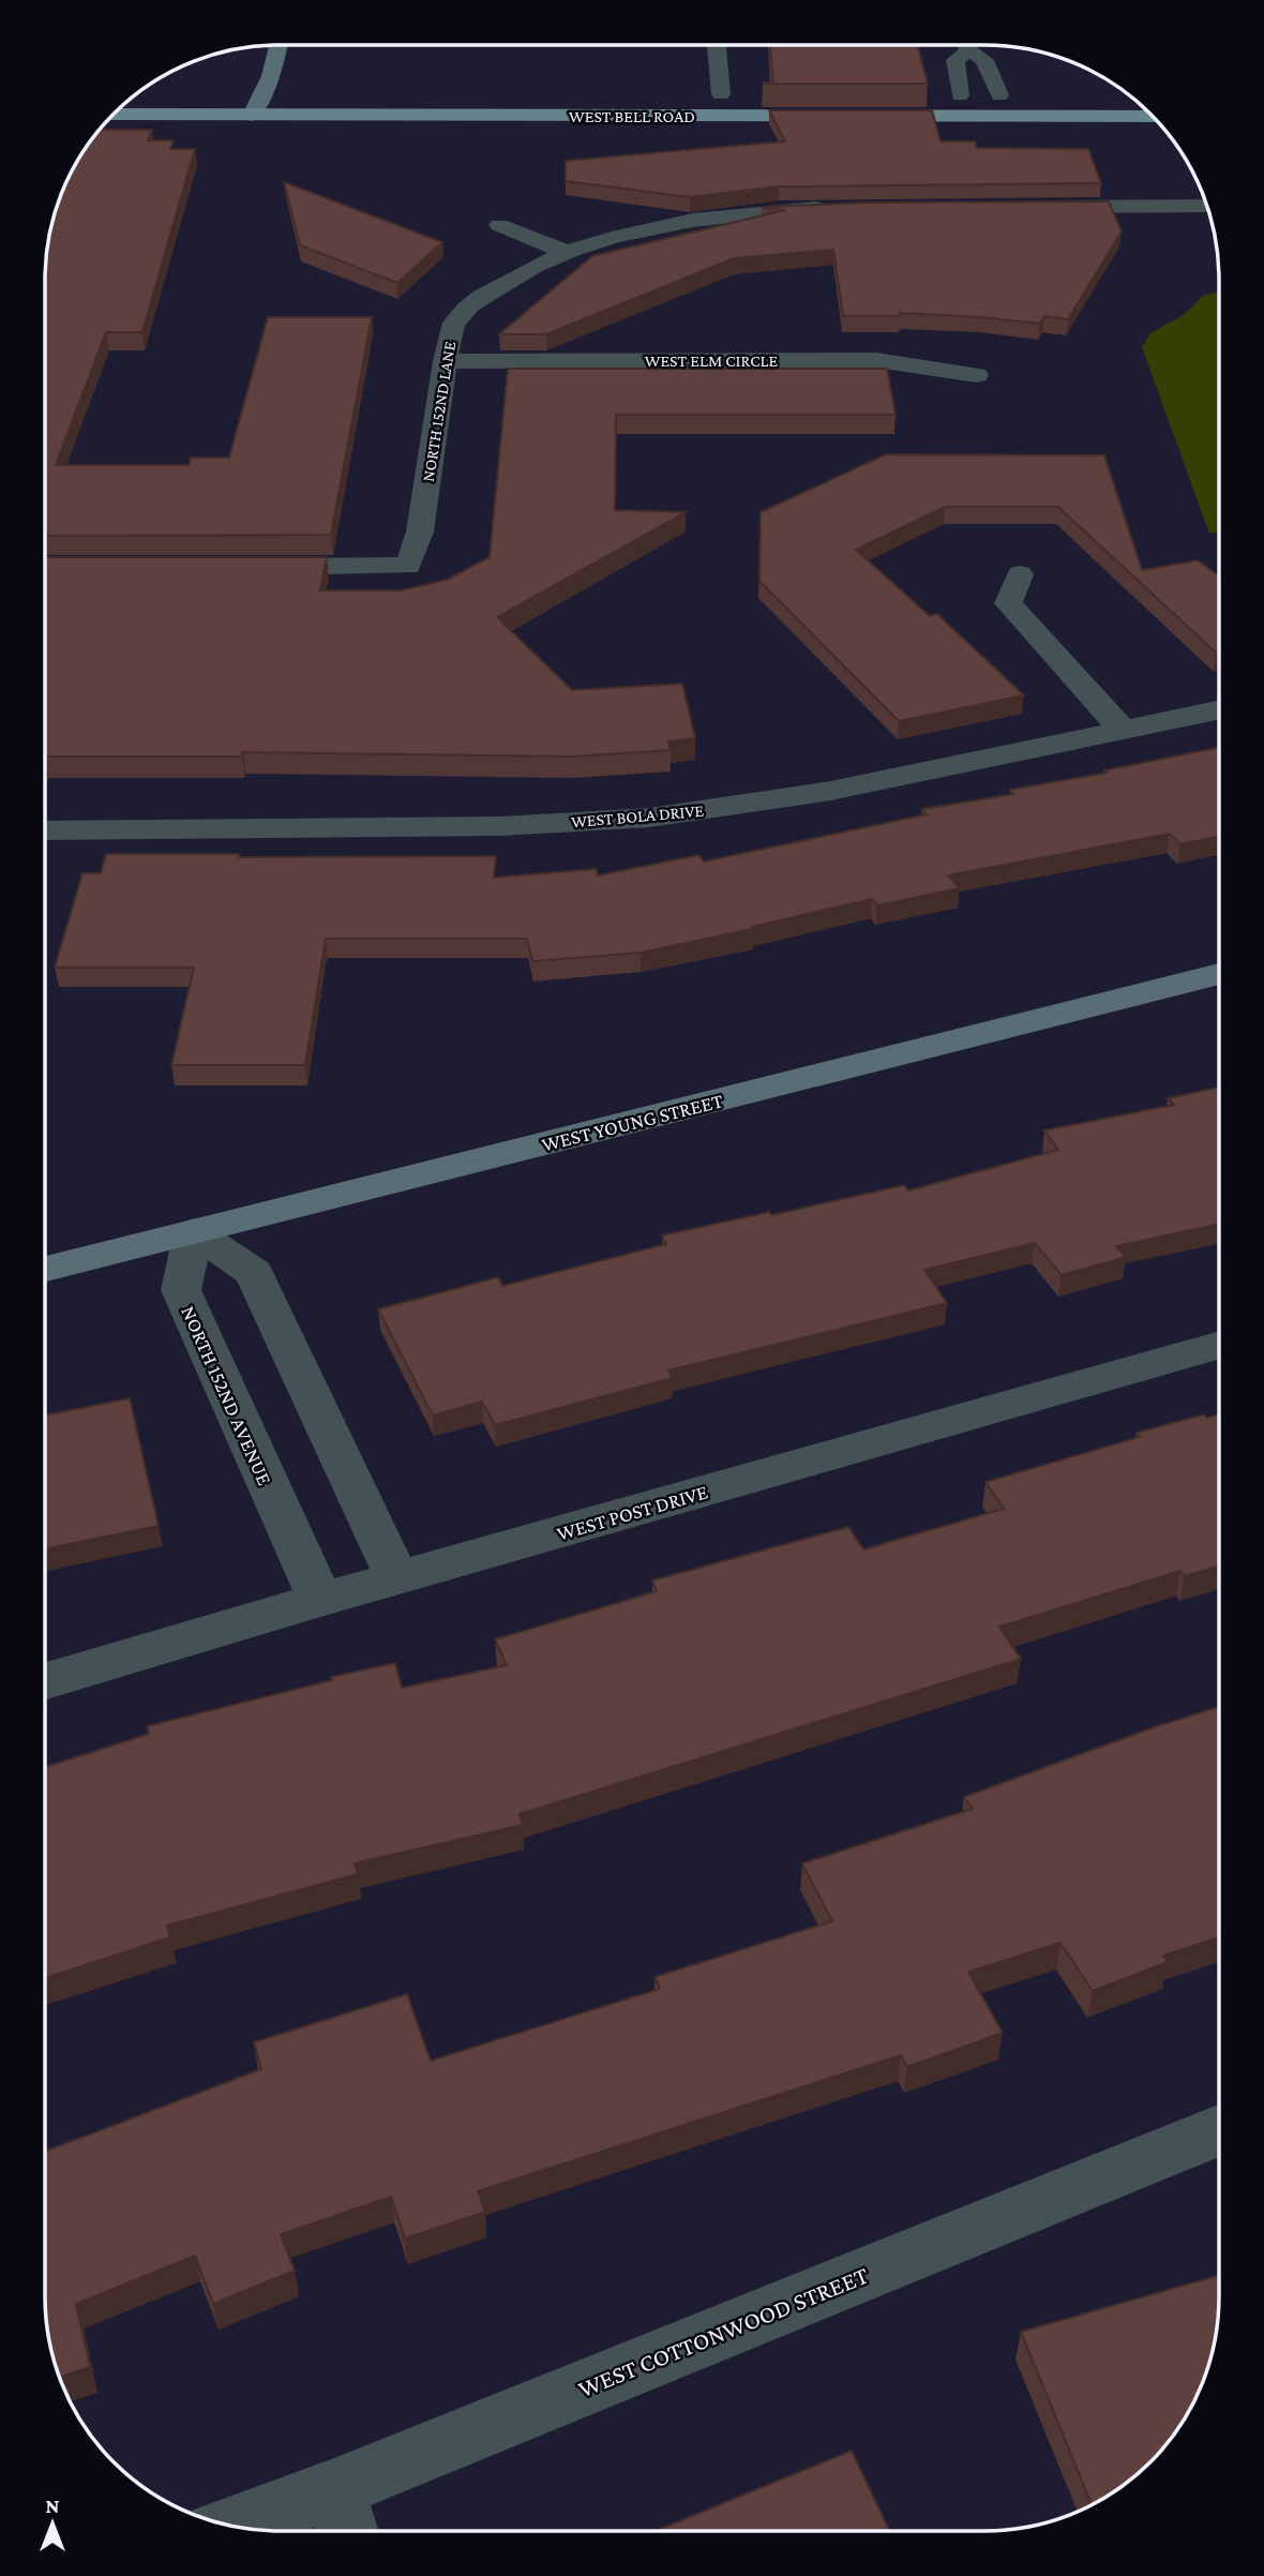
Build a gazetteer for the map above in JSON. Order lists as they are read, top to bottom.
{
  "streets": {
    "main road": ["WEST BELL ROAD"],
    "street": [
      "WEST ELM CIRCLE",
      "NORTH 152ND LANE",
      "WEST BOLA DRIVE",
      "WEST YOUNG STREET",
      "NORTH 152ND AVENUE",
      "WEST POST DRIVE",
      "WEST COTTONWOOD STREET"
    ]
  },
  "crossings": [
    ["WEST ELM CIRCLE", "NORTH 152ND LANE"],
    ["WEST YOUNG STREET", "NORTH 152ND AVENUE"],
    ["NORTH 152ND AVENUE", "WEST POST DRIVE"]
  ],
  "north": "top"
}
